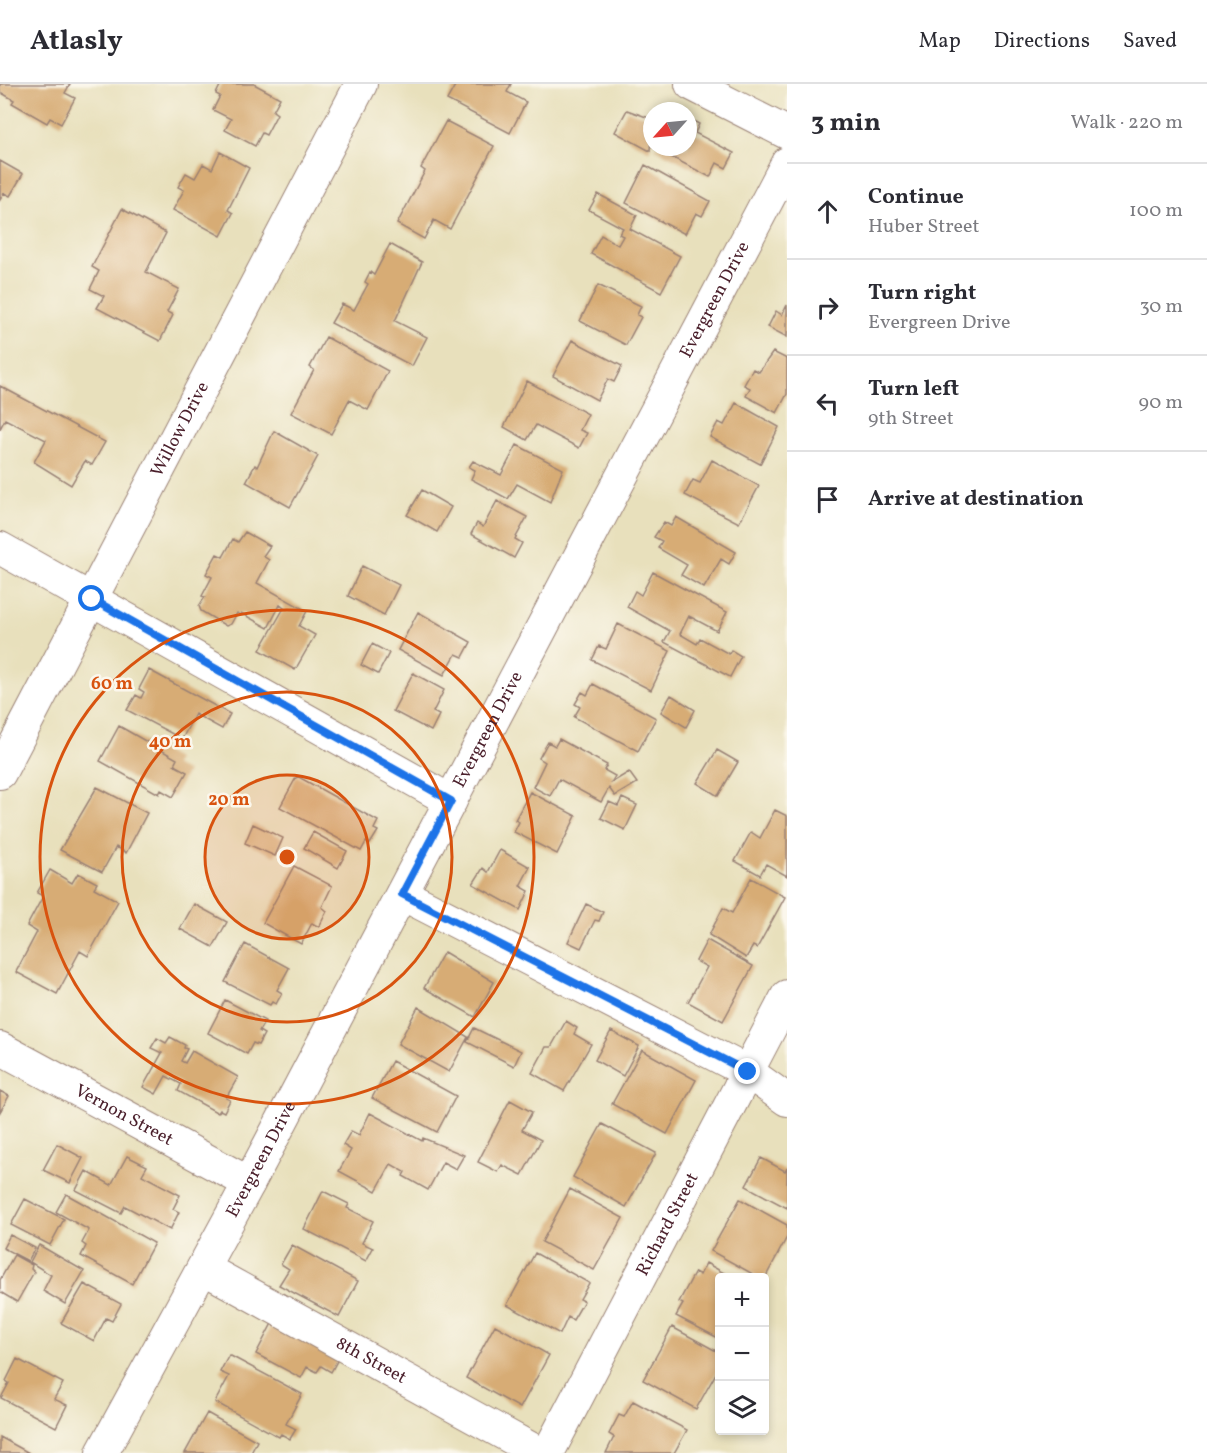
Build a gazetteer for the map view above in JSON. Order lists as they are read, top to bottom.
{
  "streets": {
    "street": [
      "Evergreen Drive",
      "Willow Drive",
      "Vernon Street",
      "Richard Street",
      "8th Street"
    ]
  },
  "crossings": [
    ["Evergreen Drive", "Vernon Street"],
    ["Evergreen Drive", "8th Street"]
  ],
  "north": "bottom left",
  "page": {
    "header": "Atlasly",
    "nav": ["Map", "Directions", "Saved"],
    "heading": ["3 min", "Walk · 220 m"],
    "list": [
      ["Continue", "Huber Street", "100 m"],
      ["Turn right", "Evergreen Drive", "30 m"],
      ["Turn left", "9th Street", "90 m"],
      "Arrive at destination"
    ],
    "map_buttons": ["+", "−"]
  },
  "rings": ["60 m", "40 m", "20 m"]
}
